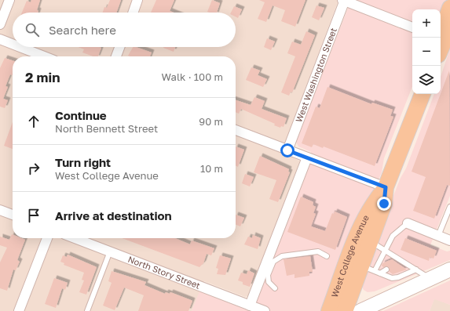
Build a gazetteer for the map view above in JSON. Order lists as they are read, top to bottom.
{
  "streets": {
    "main road": ["West College Avenue"],
    "street": ["West Washington Street", "North Story Street"]
  },
  "page": {
    "map_buttons": ["+", "−"],
    "search": "Search here",
    "heading": ["2 min", "Walk · 100 m"],
    "list": [
      ["Continue", "North Bennett Street", "90 m"],
      ["Turn right", "West College Avenue", "10 m"],
      "Arrive at destination"
    ]
  }
}
